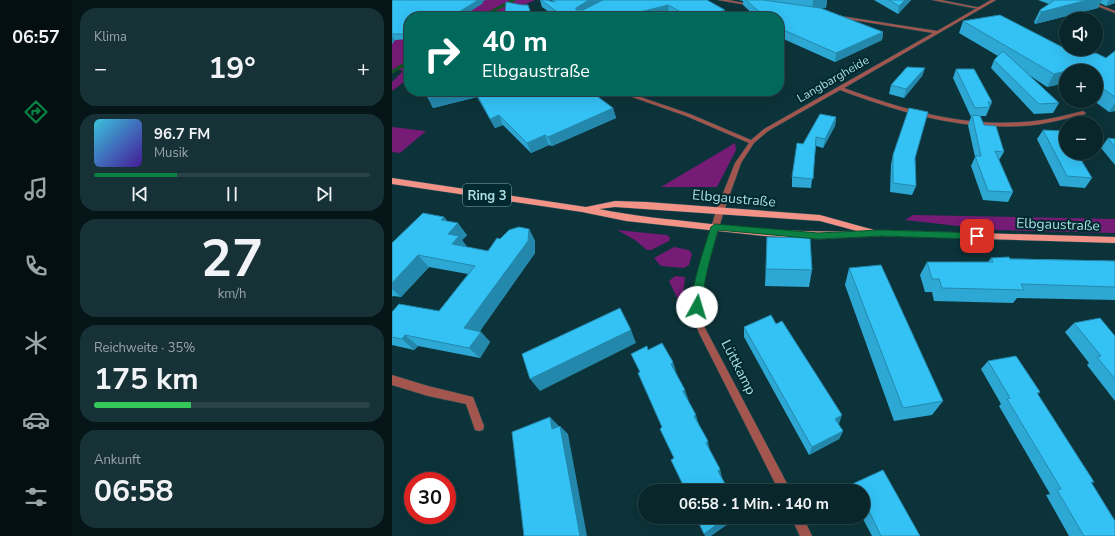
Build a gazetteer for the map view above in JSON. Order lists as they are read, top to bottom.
{
  "streets": {
    "main road": ["Ring 3", "Elbgaustraße"],
    "street": ["Langbargheide", "Lüttkamp"]
  },
  "crossings": [
    ["Langbargheide", "Elbgaustraße"],
    ["Langbargheide", "Lüttkamp"],
    ["Elbgaustraße", "Lüttkamp"]
  ],
  "page": {
    "tabs": "06:57",
    "tile": [
      "Klima",
      ["27", "km/h"],
      ["Reichweite · 35%", "175 km"],
      ["Ankunft", "06:58"]
    ],
    "map_buttons": ["+", "−"],
    "turn": ["40 m", "Elbgaustraße"],
    "heat": ["−", "19°", "+"],
    "song": ["96.7 FM", "Musik"],
    "limit": "30",
    "trip": "06:58 · 1 Min. · 140 m"
  }
}
